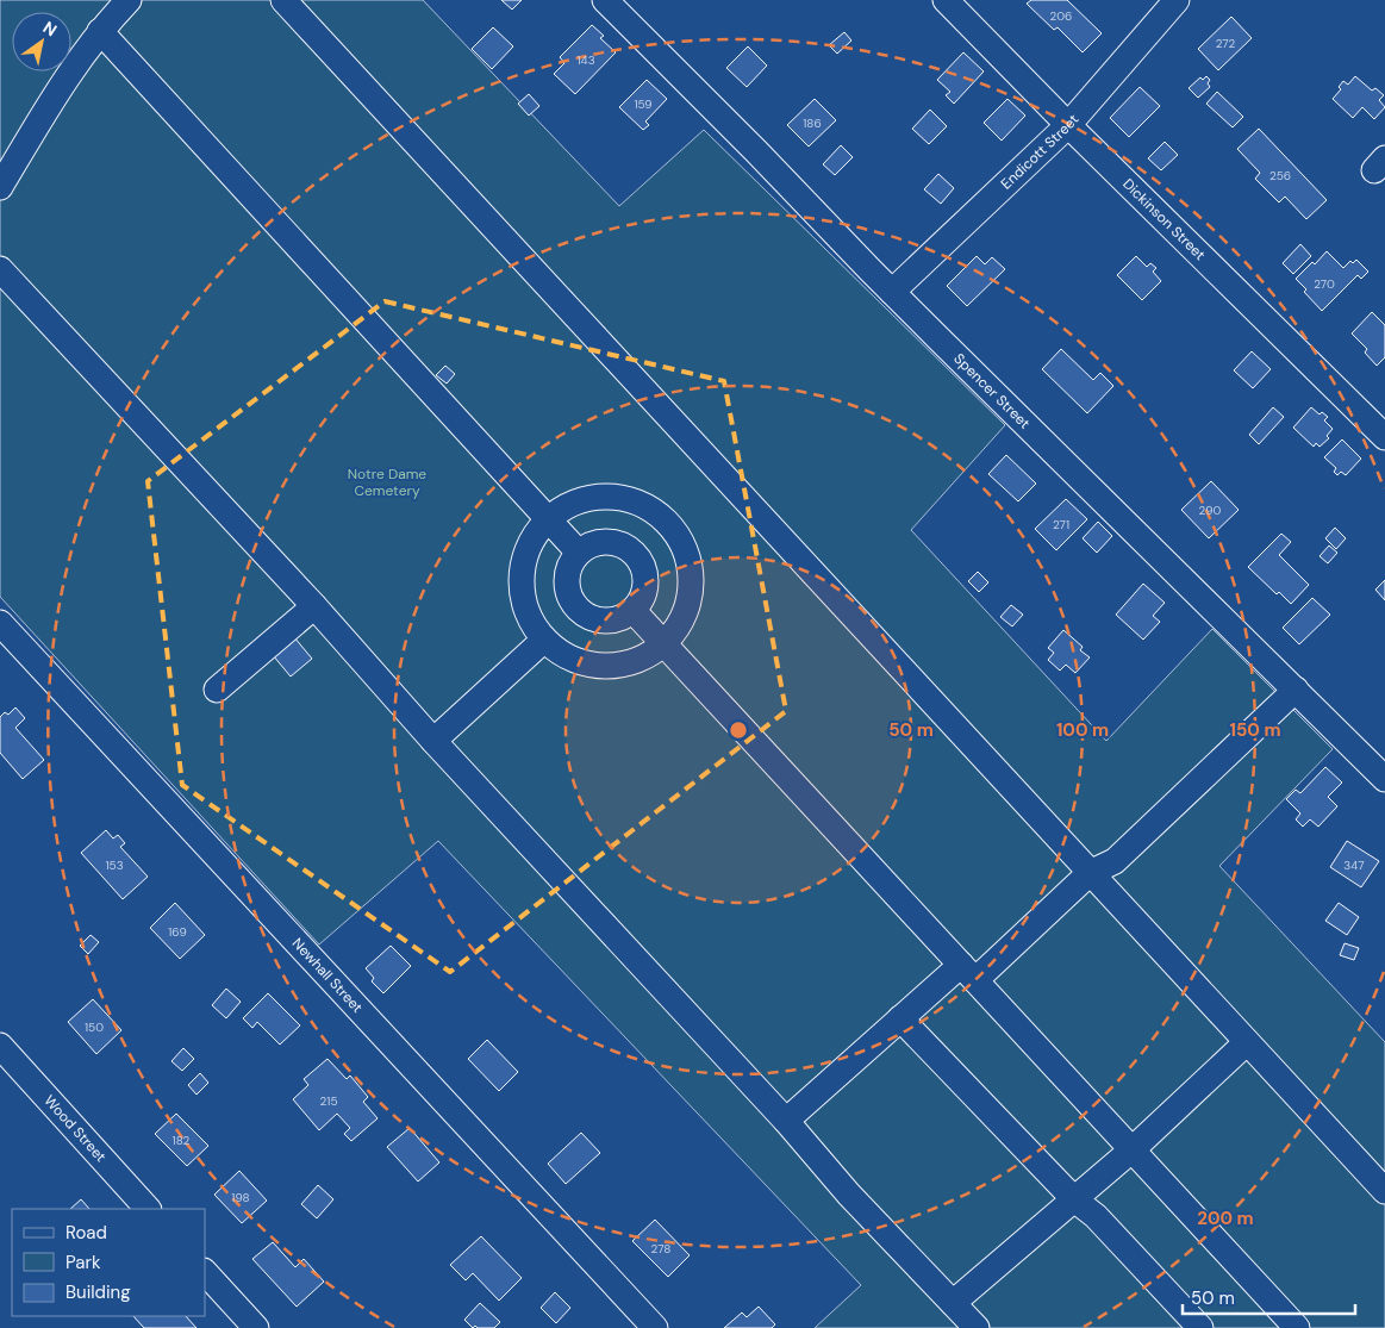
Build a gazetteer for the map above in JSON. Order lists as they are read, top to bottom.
{
  "streets": {
    "street": [
      "Endicott Street",
      "Dickinson Street",
      "Spencer Street",
      "Newhall Street",
      "Wood Street"
    ]
  },
  "crossings": [
    ["Endicott Street", "Dickinson Street"],
    ["Endicott Street", "Spencer Street"]
  ],
  "parks": ["Notre Dame Cemetery"],
  "house_numbers": [
    "206",
    "272",
    "143",
    "159",
    "186",
    "256",
    "270",
    "290",
    "271",
    "153",
    "347",
    "169",
    "150",
    "215",
    "182",
    "198",
    "278"
  ],
  "legend": ["Road", "Park", "Building"],
  "scale_bar": "50 m",
  "north": "top right",
  "rings": [
    "50 m",
    "100 m",
    "150 m",
    "200 m"
  ]
}
